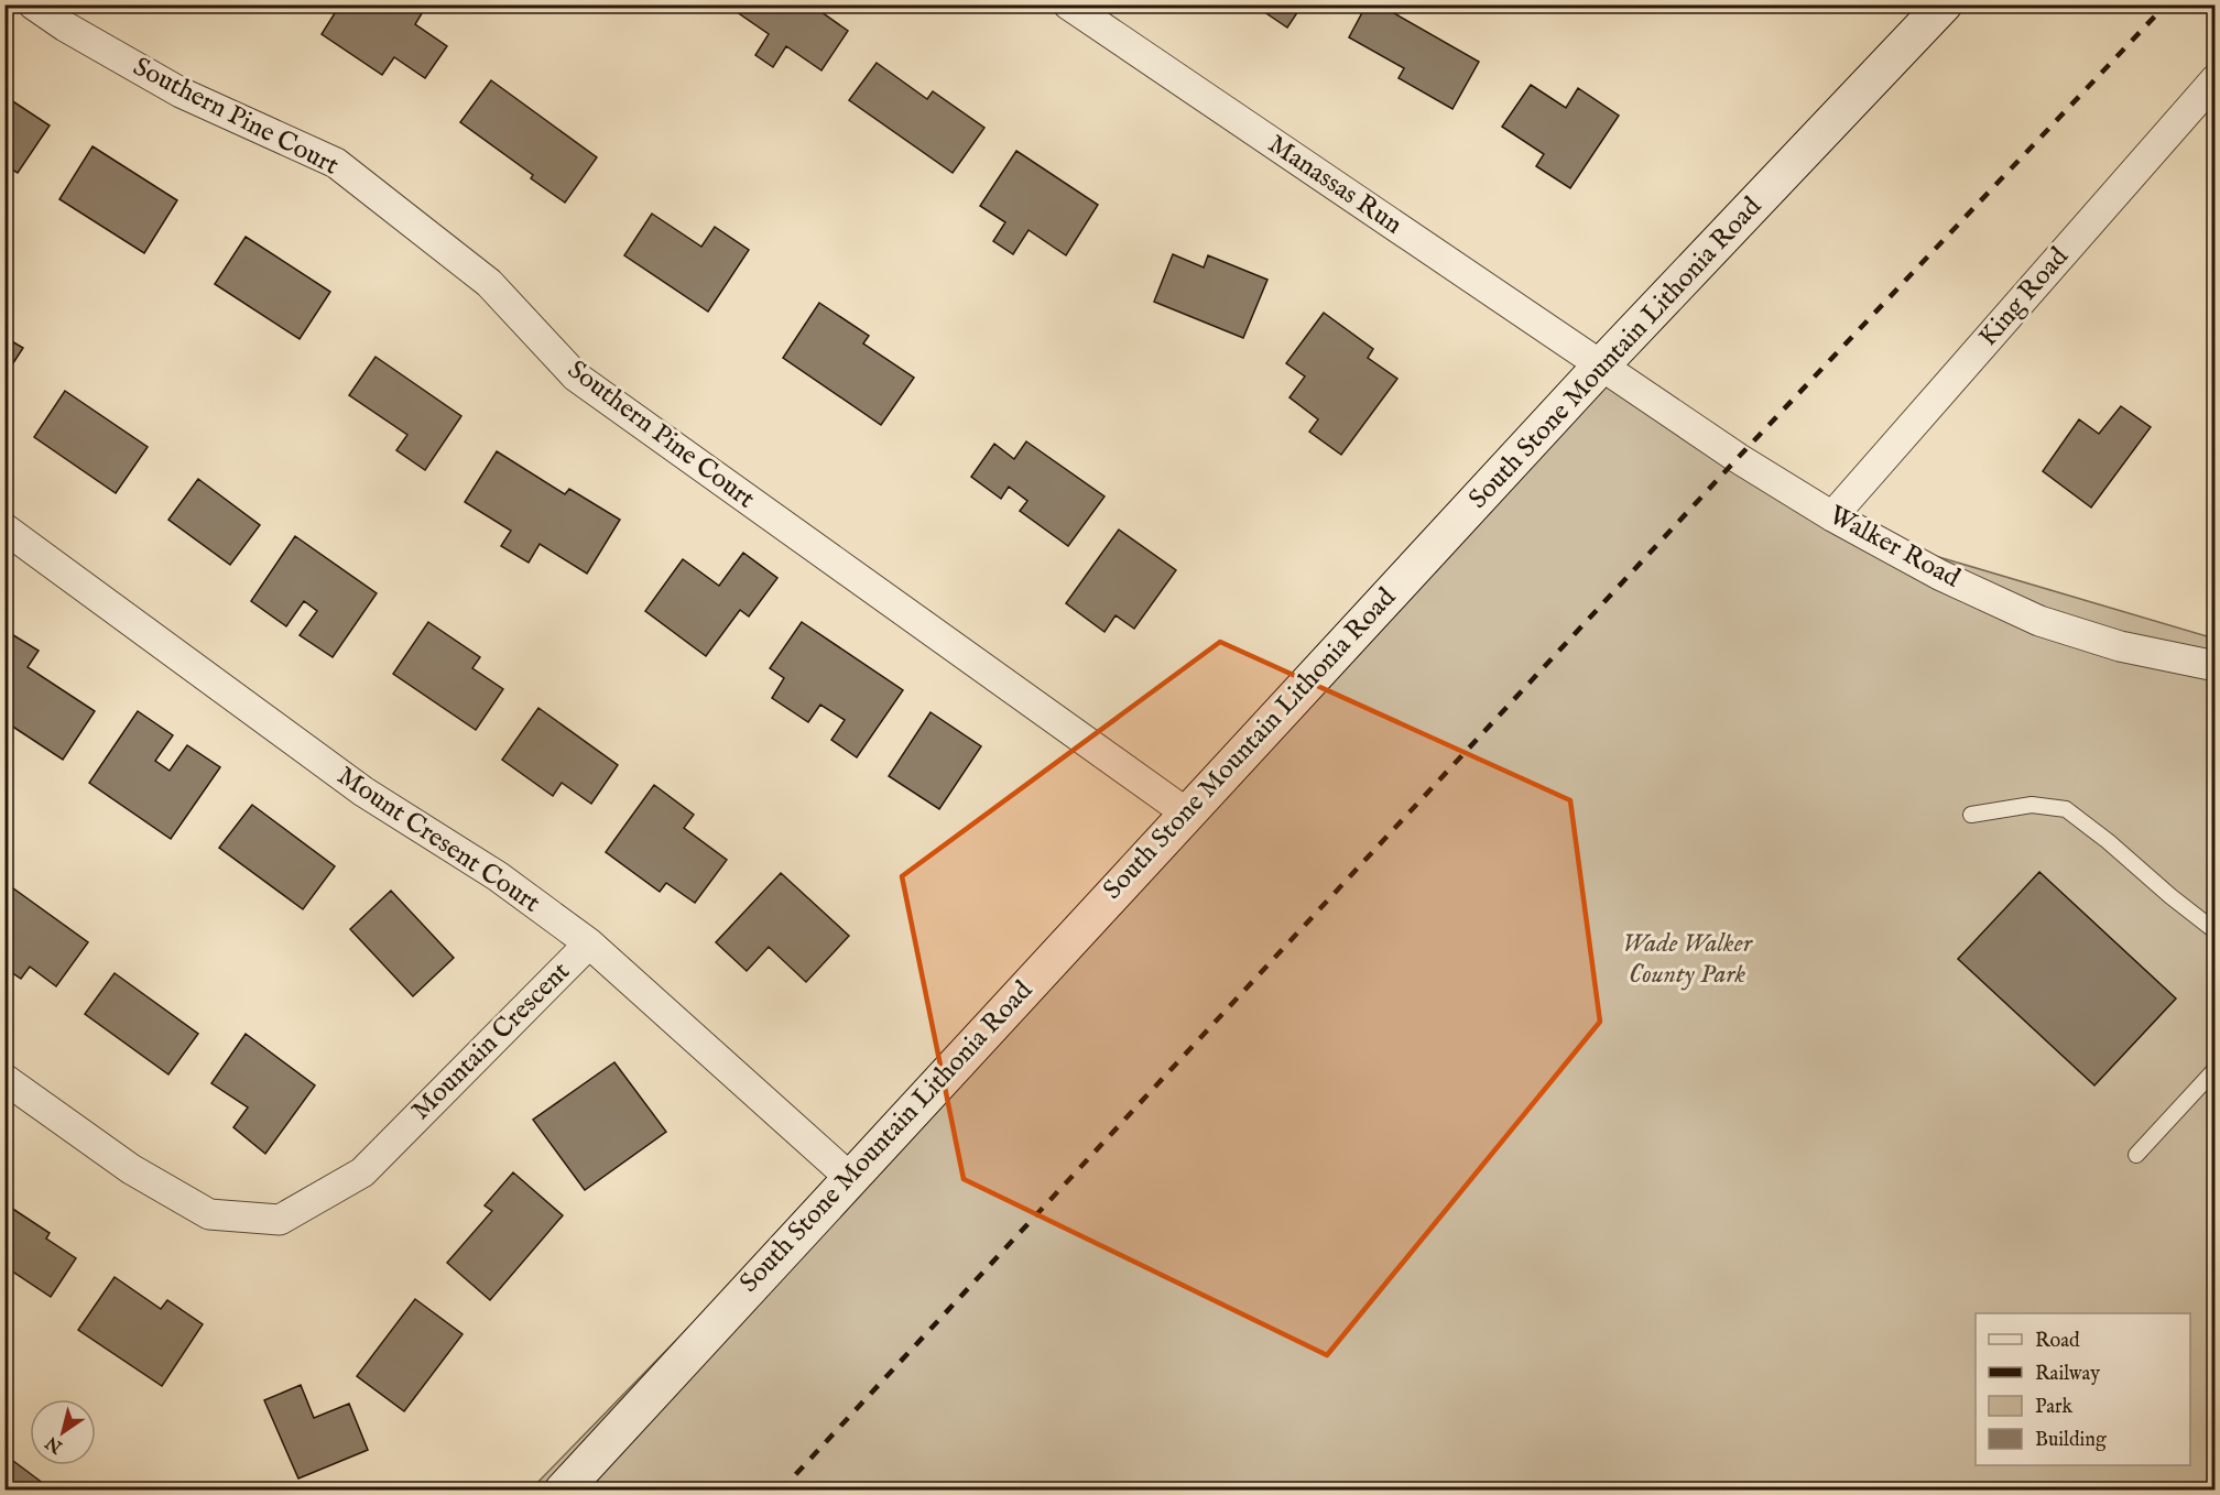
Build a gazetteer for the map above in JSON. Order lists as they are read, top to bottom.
{
  "streets": {
    "main road": ["South Stone Mountain Lithonia Road"],
    "street": [
      "Southern Pine Court",
      "Manassas Run",
      "King Road",
      "Walker Road",
      "Mount Cresent Court",
      "Mountain Crescent"
    ]
  },
  "crossings": [
    ["Southern Pine Court", "South Stone Mountain Lithonia Road"],
    ["Manassas Run", "South Stone Mountain Lithonia Road"],
    ["Manassas Run", "Walker Road"],
    ["King Road", "Walker Road"],
    ["South Stone Mountain Lithonia Road", "Walker Road"],
    ["South Stone Mountain Lithonia Road", "Mount Cresent Court"],
    ["Mount Cresent Court", "Mountain Crescent"]
  ],
  "parks": ["Wade Walker County Park"],
  "legend": [
    "Road",
    "Railway",
    "Park",
    "Building"
  ],
  "north": "bottom left"
}
